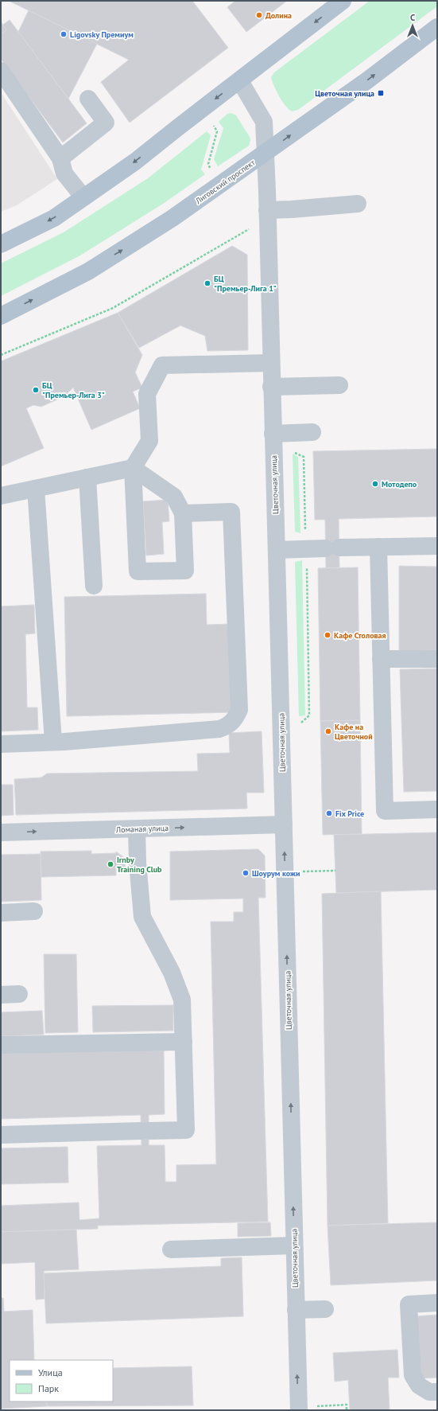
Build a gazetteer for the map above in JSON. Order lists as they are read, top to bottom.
{
  "streets": {
    "main road": ["Лиговский проспект"],
    "street": ["Цветочная улица", "Ломаная улица"]
  },
  "crossings": [
    ["Лиговский проспект", "Цветочная улица"],
    ["Цветочная улица", "Ломаная улица"]
  ],
  "one_way": ["Ломаная улица"],
  "places": {
    "other": [
      "Долина",
      "Ligovsky Премиум",
      "БЦ \"Премьер-Лига 1\"",
      "БЦ \"Премьер-Лига 3\"",
      "Мотодепо",
      "Кафе Столовая",
      "Кафе на Цветочной",
      "Fix Price",
      "Irnby Training Club",
      "Шоурум кожи"
    ],
    "transit": ["Цветочная улица"]
  },
  "legend": ["Улица", "Парк"],
  "north": "top"
}
